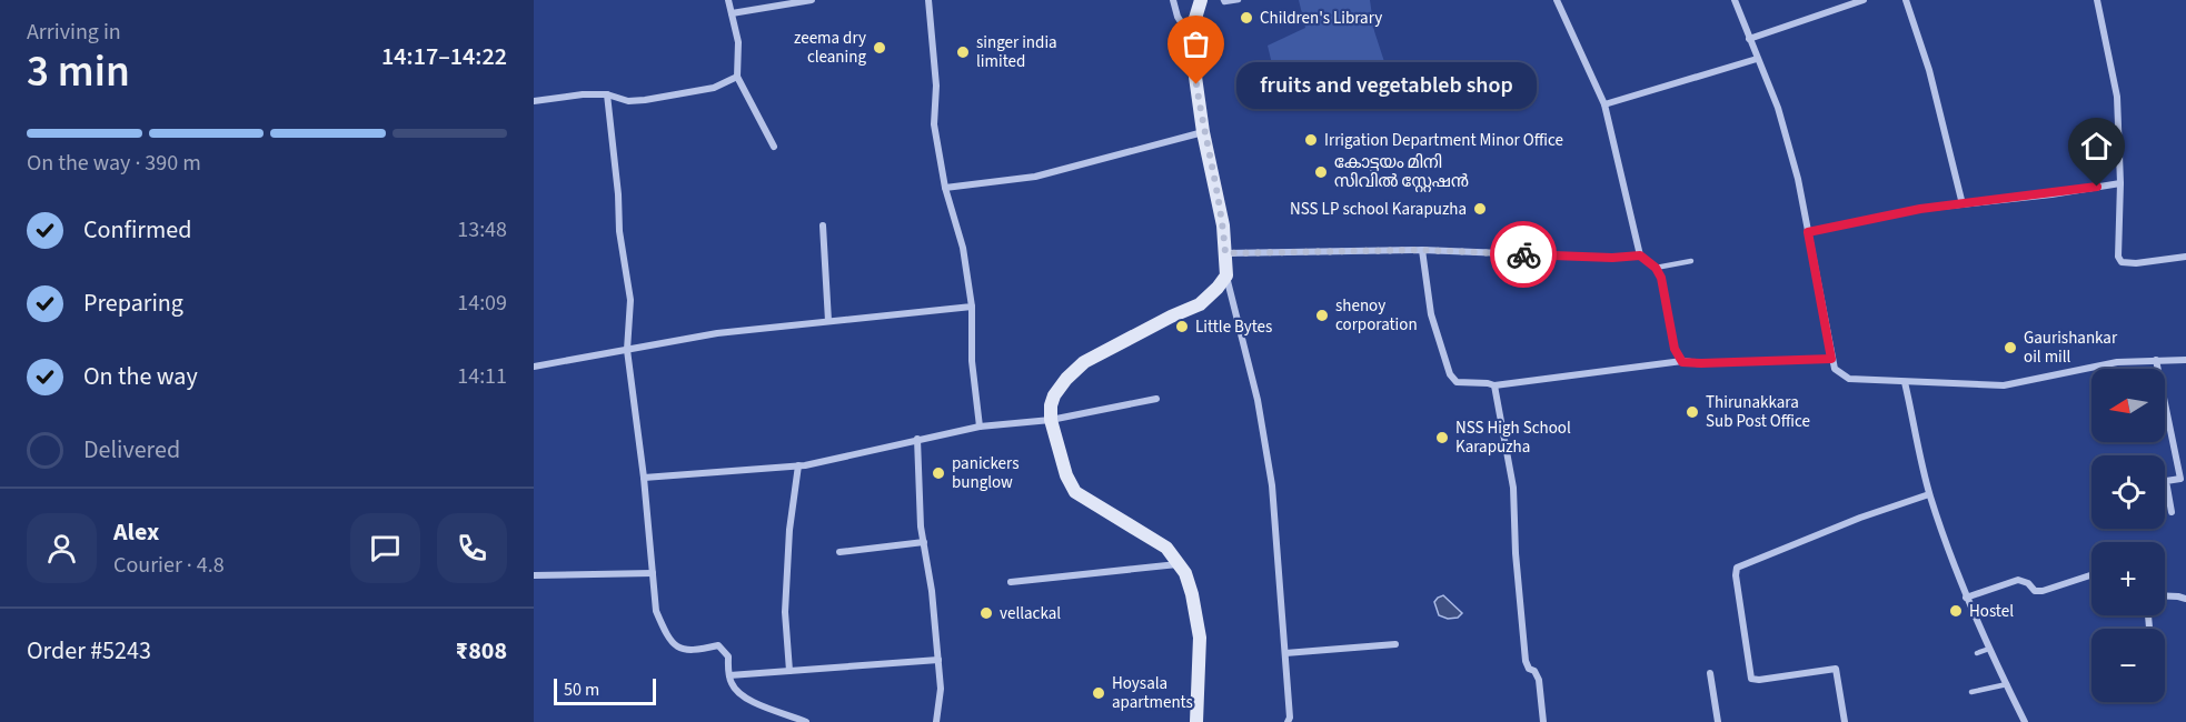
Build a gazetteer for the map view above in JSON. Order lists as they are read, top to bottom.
{
  "places": [
    "Children's Library",
    "zeema dry cleaning",
    "singer india limited",
    "fruits and vegetableb shop",
    "Irrigation Department Minor Office",
    "കോട്ടയം മിനി സിവിൽ സ്റ്റേഷൻ",
    "NSS LP school Karapuzha",
    "shenoy corporation",
    "Little Bytes",
    "Gaurishankar oil mill",
    "Thirunakkara Sub Post Office",
    "NSS High School Karapuzha",
    "panickers bunglow",
    "Hostel",
    "vellackal",
    "Hoysala apartments"
  ],
  "scale_bar": "50 m",
  "north": "left",
  "page": {
    "heading": ["3 min", "Arriving in", "14:17–14:22"],
    "panel": [
      "Alex",
      "Courier · 4.8",
      "Order #5243",
      "₹808"
    ],
    "bubble": "fruits and vegetableb shop",
    "bar": "On the way · 390 m",
    "list": [
      ["Confirmed", "13:48"],
      ["Preparing", "14:09"],
      ["On the way", "14:11"],
      "Delivered"
    ],
    "map_buttons": ["+", "−"],
    "scale": "50 m"
  }
}
